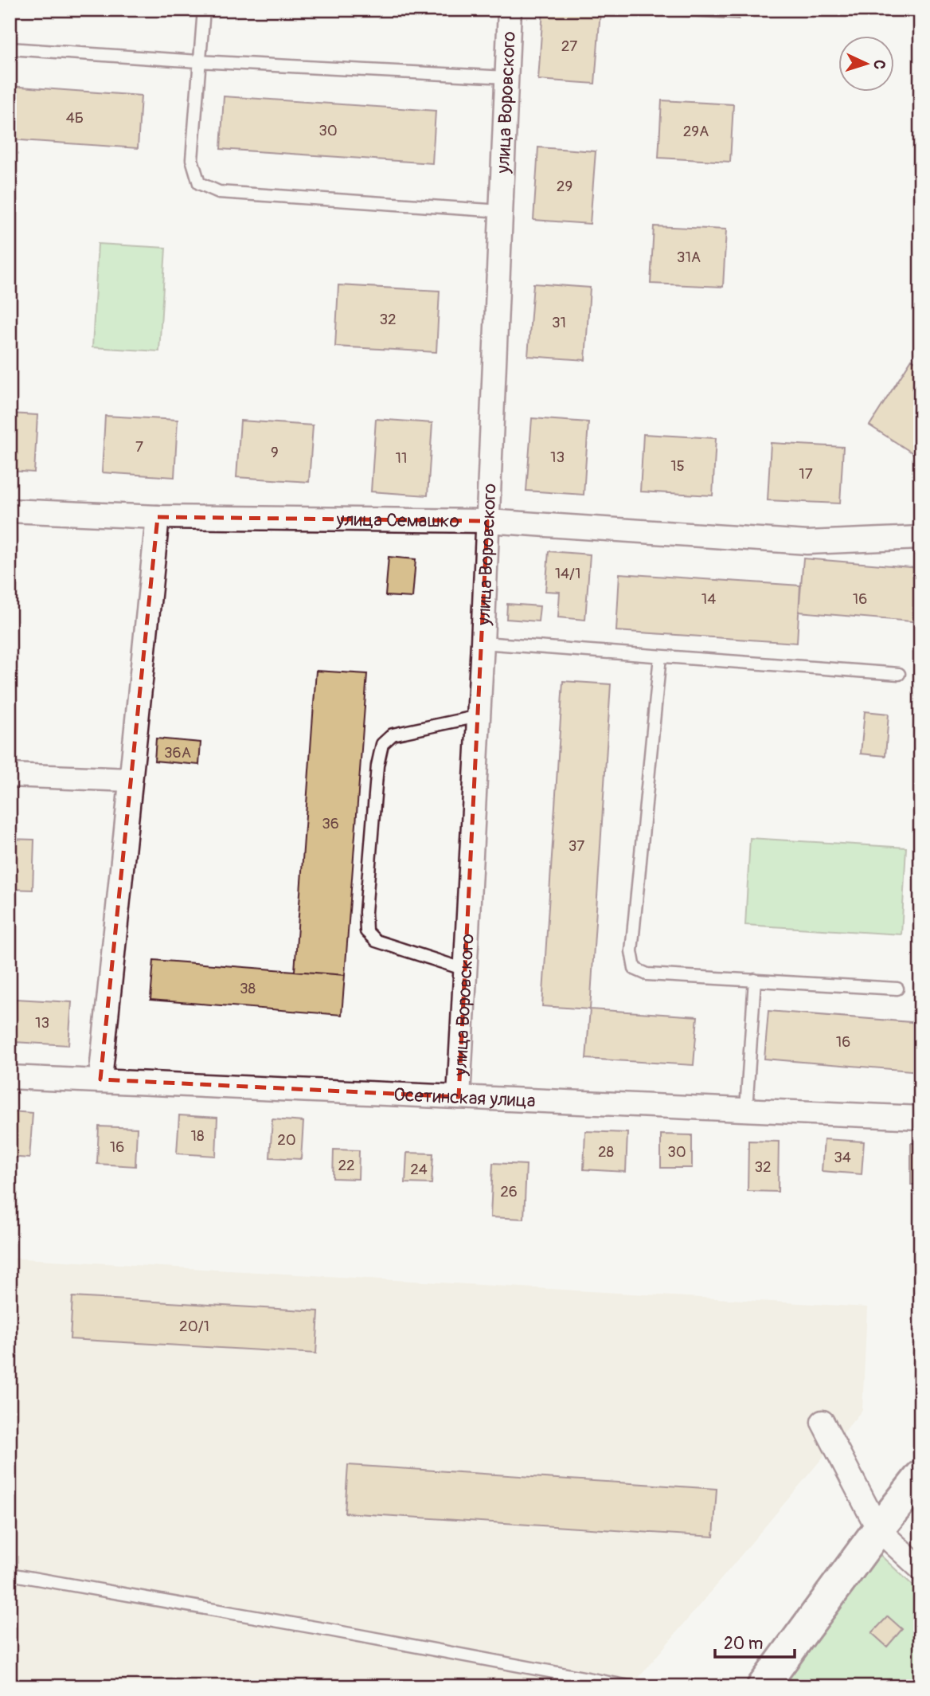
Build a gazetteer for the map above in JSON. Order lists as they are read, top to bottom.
{
  "streets": {
    "street": ["улица Воровского", "улица Семашко", "Осетинская улица"]
  },
  "crossings": [
    ["улица Воровского", "улица Семашко"],
    ["улица Воровского", "Осетинская улица"]
  ],
  "house_numbers": [
    "27",
    "4Б",
    "30",
    "29А",
    "29",
    "31А",
    "32",
    "31",
    "7",
    "9",
    "13",
    "11",
    "15",
    "17",
    "14/1",
    "14",
    "16",
    "36А",
    "36",
    "37",
    "38",
    "13",
    "16",
    "18",
    "20",
    "16",
    "28",
    "30",
    "34",
    "22",
    "32",
    "24",
    "26",
    "20/1"
  ],
  "scale_bar": "20 m",
  "north": "right"
}
